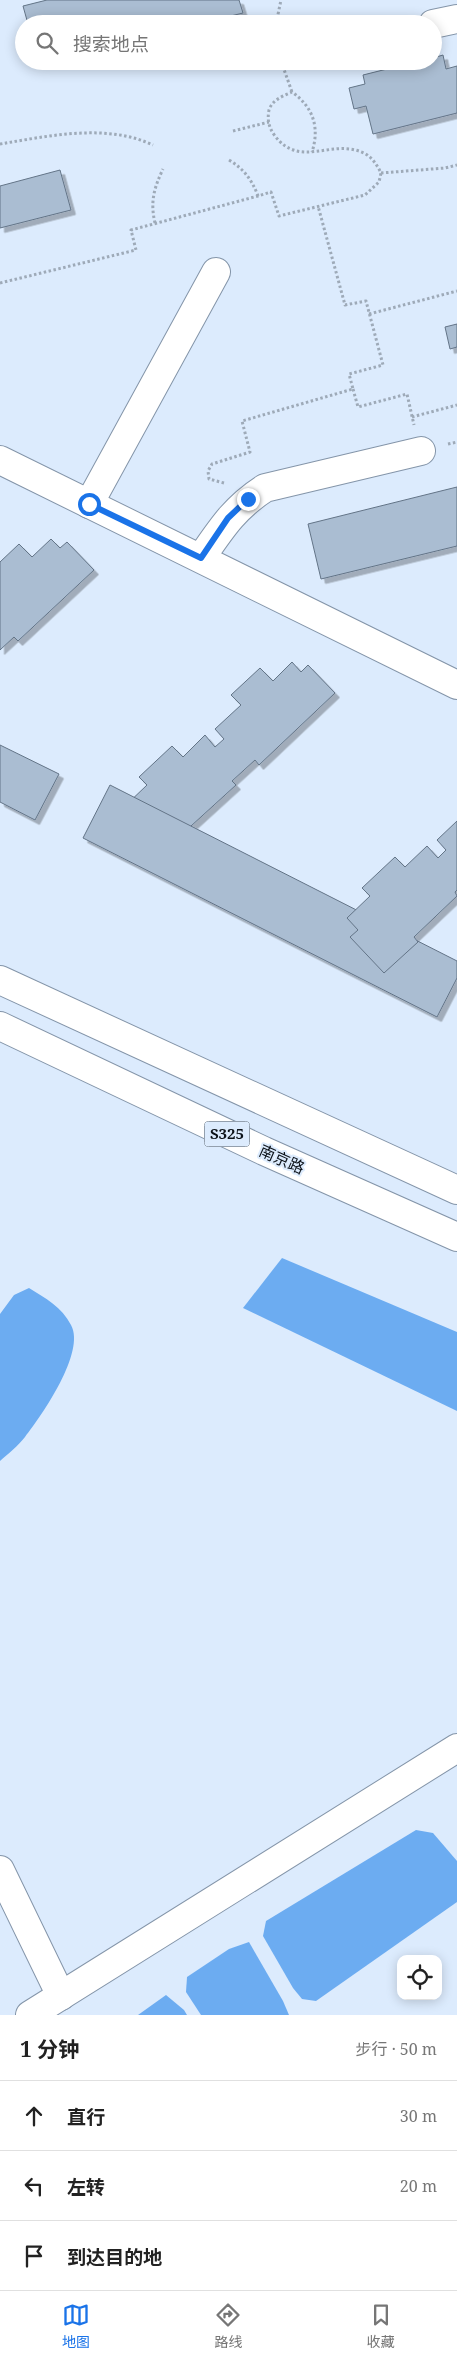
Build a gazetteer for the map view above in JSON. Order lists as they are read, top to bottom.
{
  "streets": {
    "main road": ["S325", "南京路"]
  },
  "page": {
    "search": "搜索地点",
    "heading": ["1 分钟", "步行 · 50 m"],
    "list": [
      ["直行", "30 m"],
      ["左转", "20 m"],
      "到达目的地"
    ],
    "nav": ["地图", "路线", "收藏"]
  }
}
